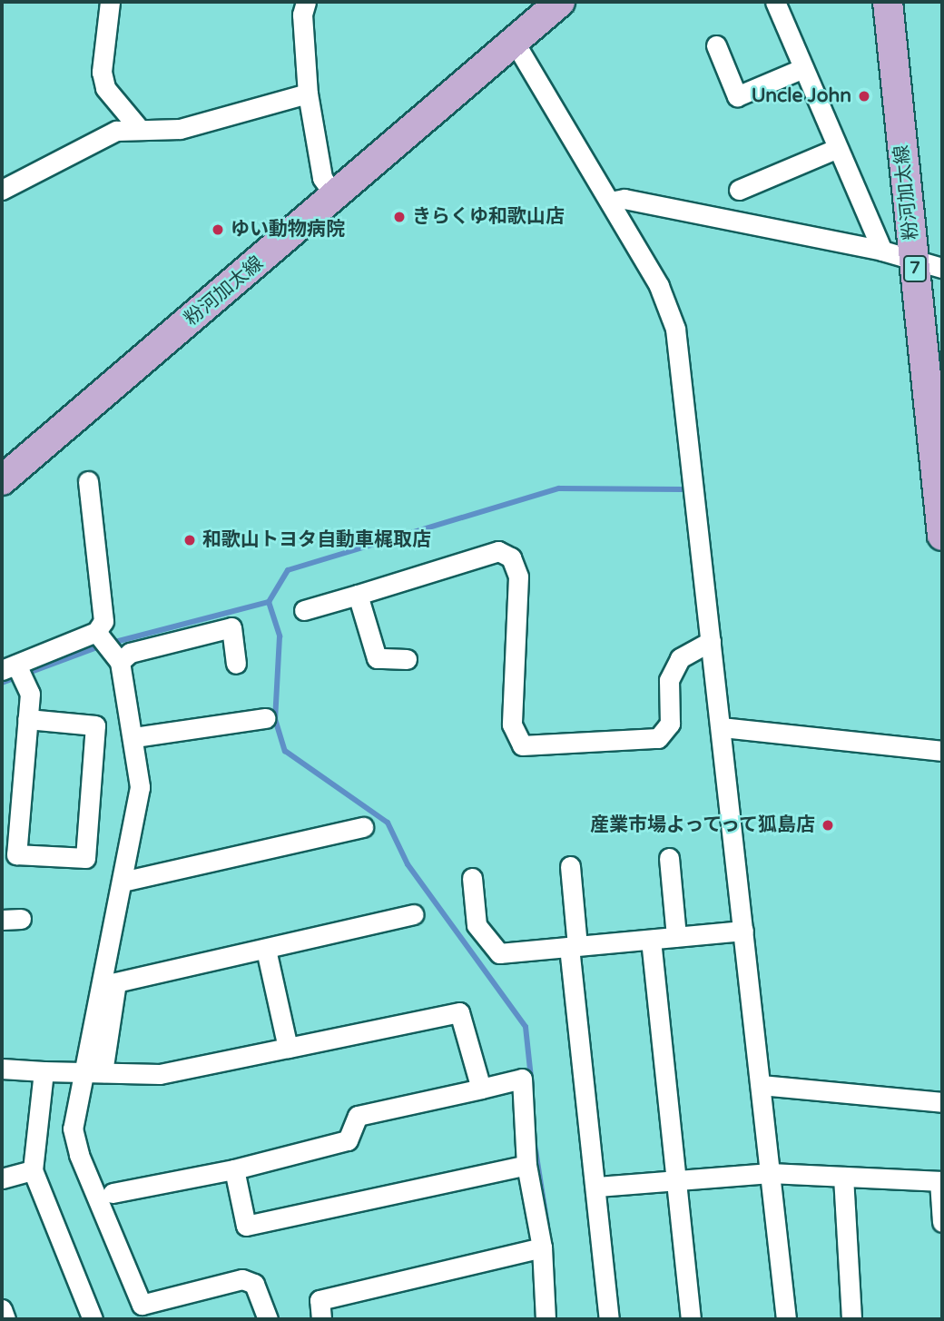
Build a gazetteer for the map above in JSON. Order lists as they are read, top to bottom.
{
  "streets": {
    "main road": ["粉河加太線", "7"]
  },
  "places": [
    "Uncle John",
    "きらくゆ和歌山店",
    "ゆい動物病院",
    "和歌山トヨタ自動車梶取店",
    "産業市場よってって狐島店"
  ]
}
